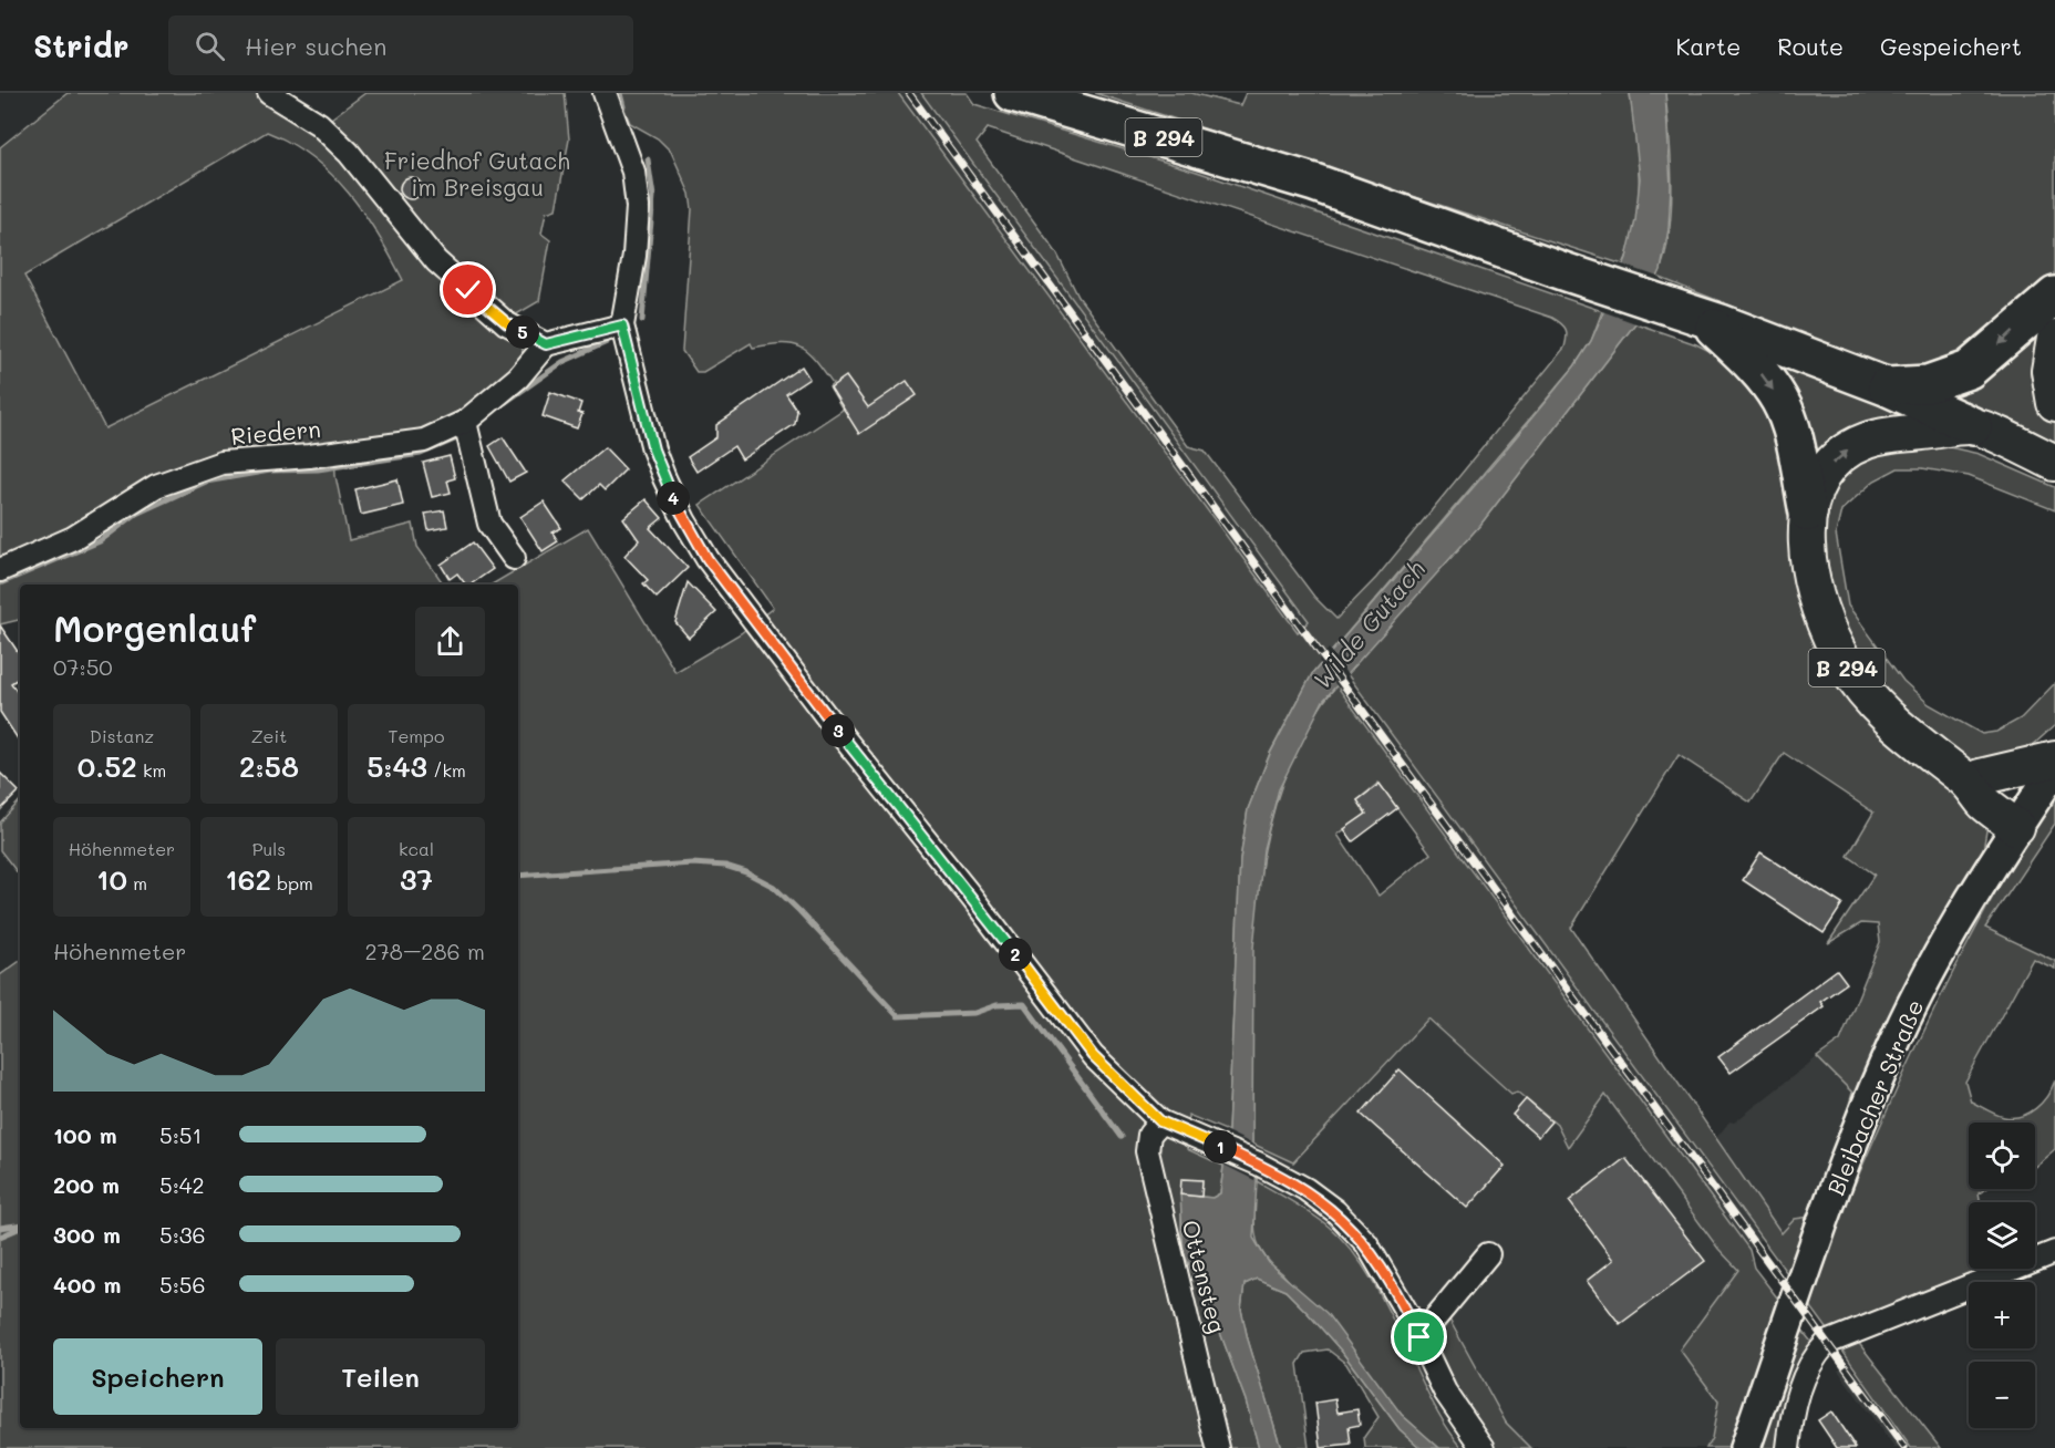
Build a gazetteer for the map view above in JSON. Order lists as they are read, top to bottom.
{
  "streets": {
    "highway": ["B 294"],
    "main road": ["Bleibacher Straße"],
    "street": ["Riedern", "Ottensteg"]
  },
  "crossings": [
    ["B 294", "Bleibacher Straße"]
  ],
  "water": ["Wilde Gutach"],
  "parks": ["Friedhof Gutach im Breisgau"],
  "page": {
    "header": "Stridr",
    "search": "Hier suchen",
    "nav": ["Karte", "Route", "Gespeichert"],
    "pins": [
      "5",
      "4",
      "3",
      "2",
      "1"
    ],
    "heading": ["Morgenlauf", "07:50"],
    "stats": [
      ["Distanz", "0.52 km"],
      ["Zeit", "2:58"],
      ["Tempo", "5:43 /km"],
      ["Höhenmeter", "10 m"],
      ["Puls", "162 bpm"],
      ["kcal", "37"]
    ],
    "chart": ["Höhenmeter", "278–286 m"],
    "list": [
      {
        "name": "100 m",
        "note": "5:51"
      },
      {
        "name": "200 m",
        "note": "5:42"
      },
      {
        "name": "300 m",
        "note": "5:36"
      },
      {
        "name": "400 m",
        "note": "5:56"
      }
    ],
    "map_buttons": ["+", "−"],
    "buttons": ["Speichern", "Teilen"]
  }
}
